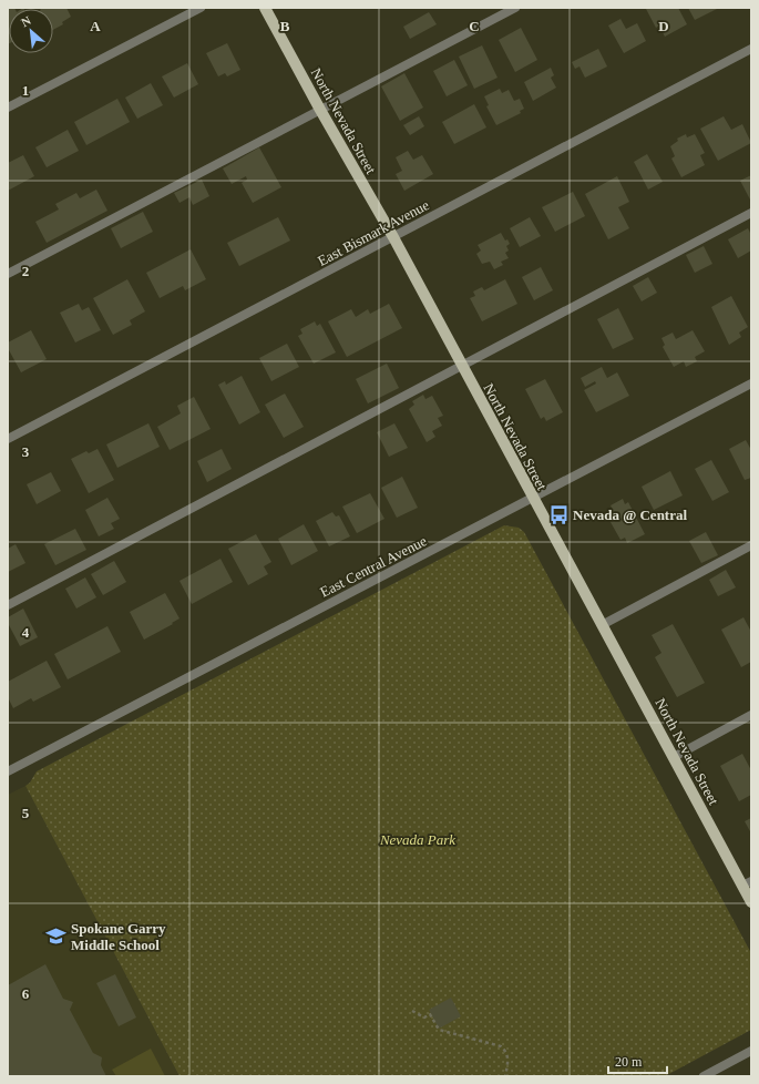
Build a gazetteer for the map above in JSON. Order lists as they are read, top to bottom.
{
  "streets": {
    "main road": ["North Nevada Street"],
    "street": ["East Bismark Avenue", "East Central Avenue"]
  },
  "crossings": [
    ["North Nevada Street", "East Bismark Avenue"],
    ["North Nevada Street", "East Central Avenue"]
  ],
  "parks": ["Nevada Park"],
  "places": {
    "bus stop": ["Nevada @ Central"],
    "school or university": ["Spokane Garry Middle School"]
  },
  "scale_bar": "20 m",
  "north": "top left",
  "grid": {
    "columns": [
      "A",
      "B",
      "C",
      "D"
    ],
    "rows": [
      "1",
      "2",
      "3",
      "4",
      "5",
      "6"
    ]
  }
}
